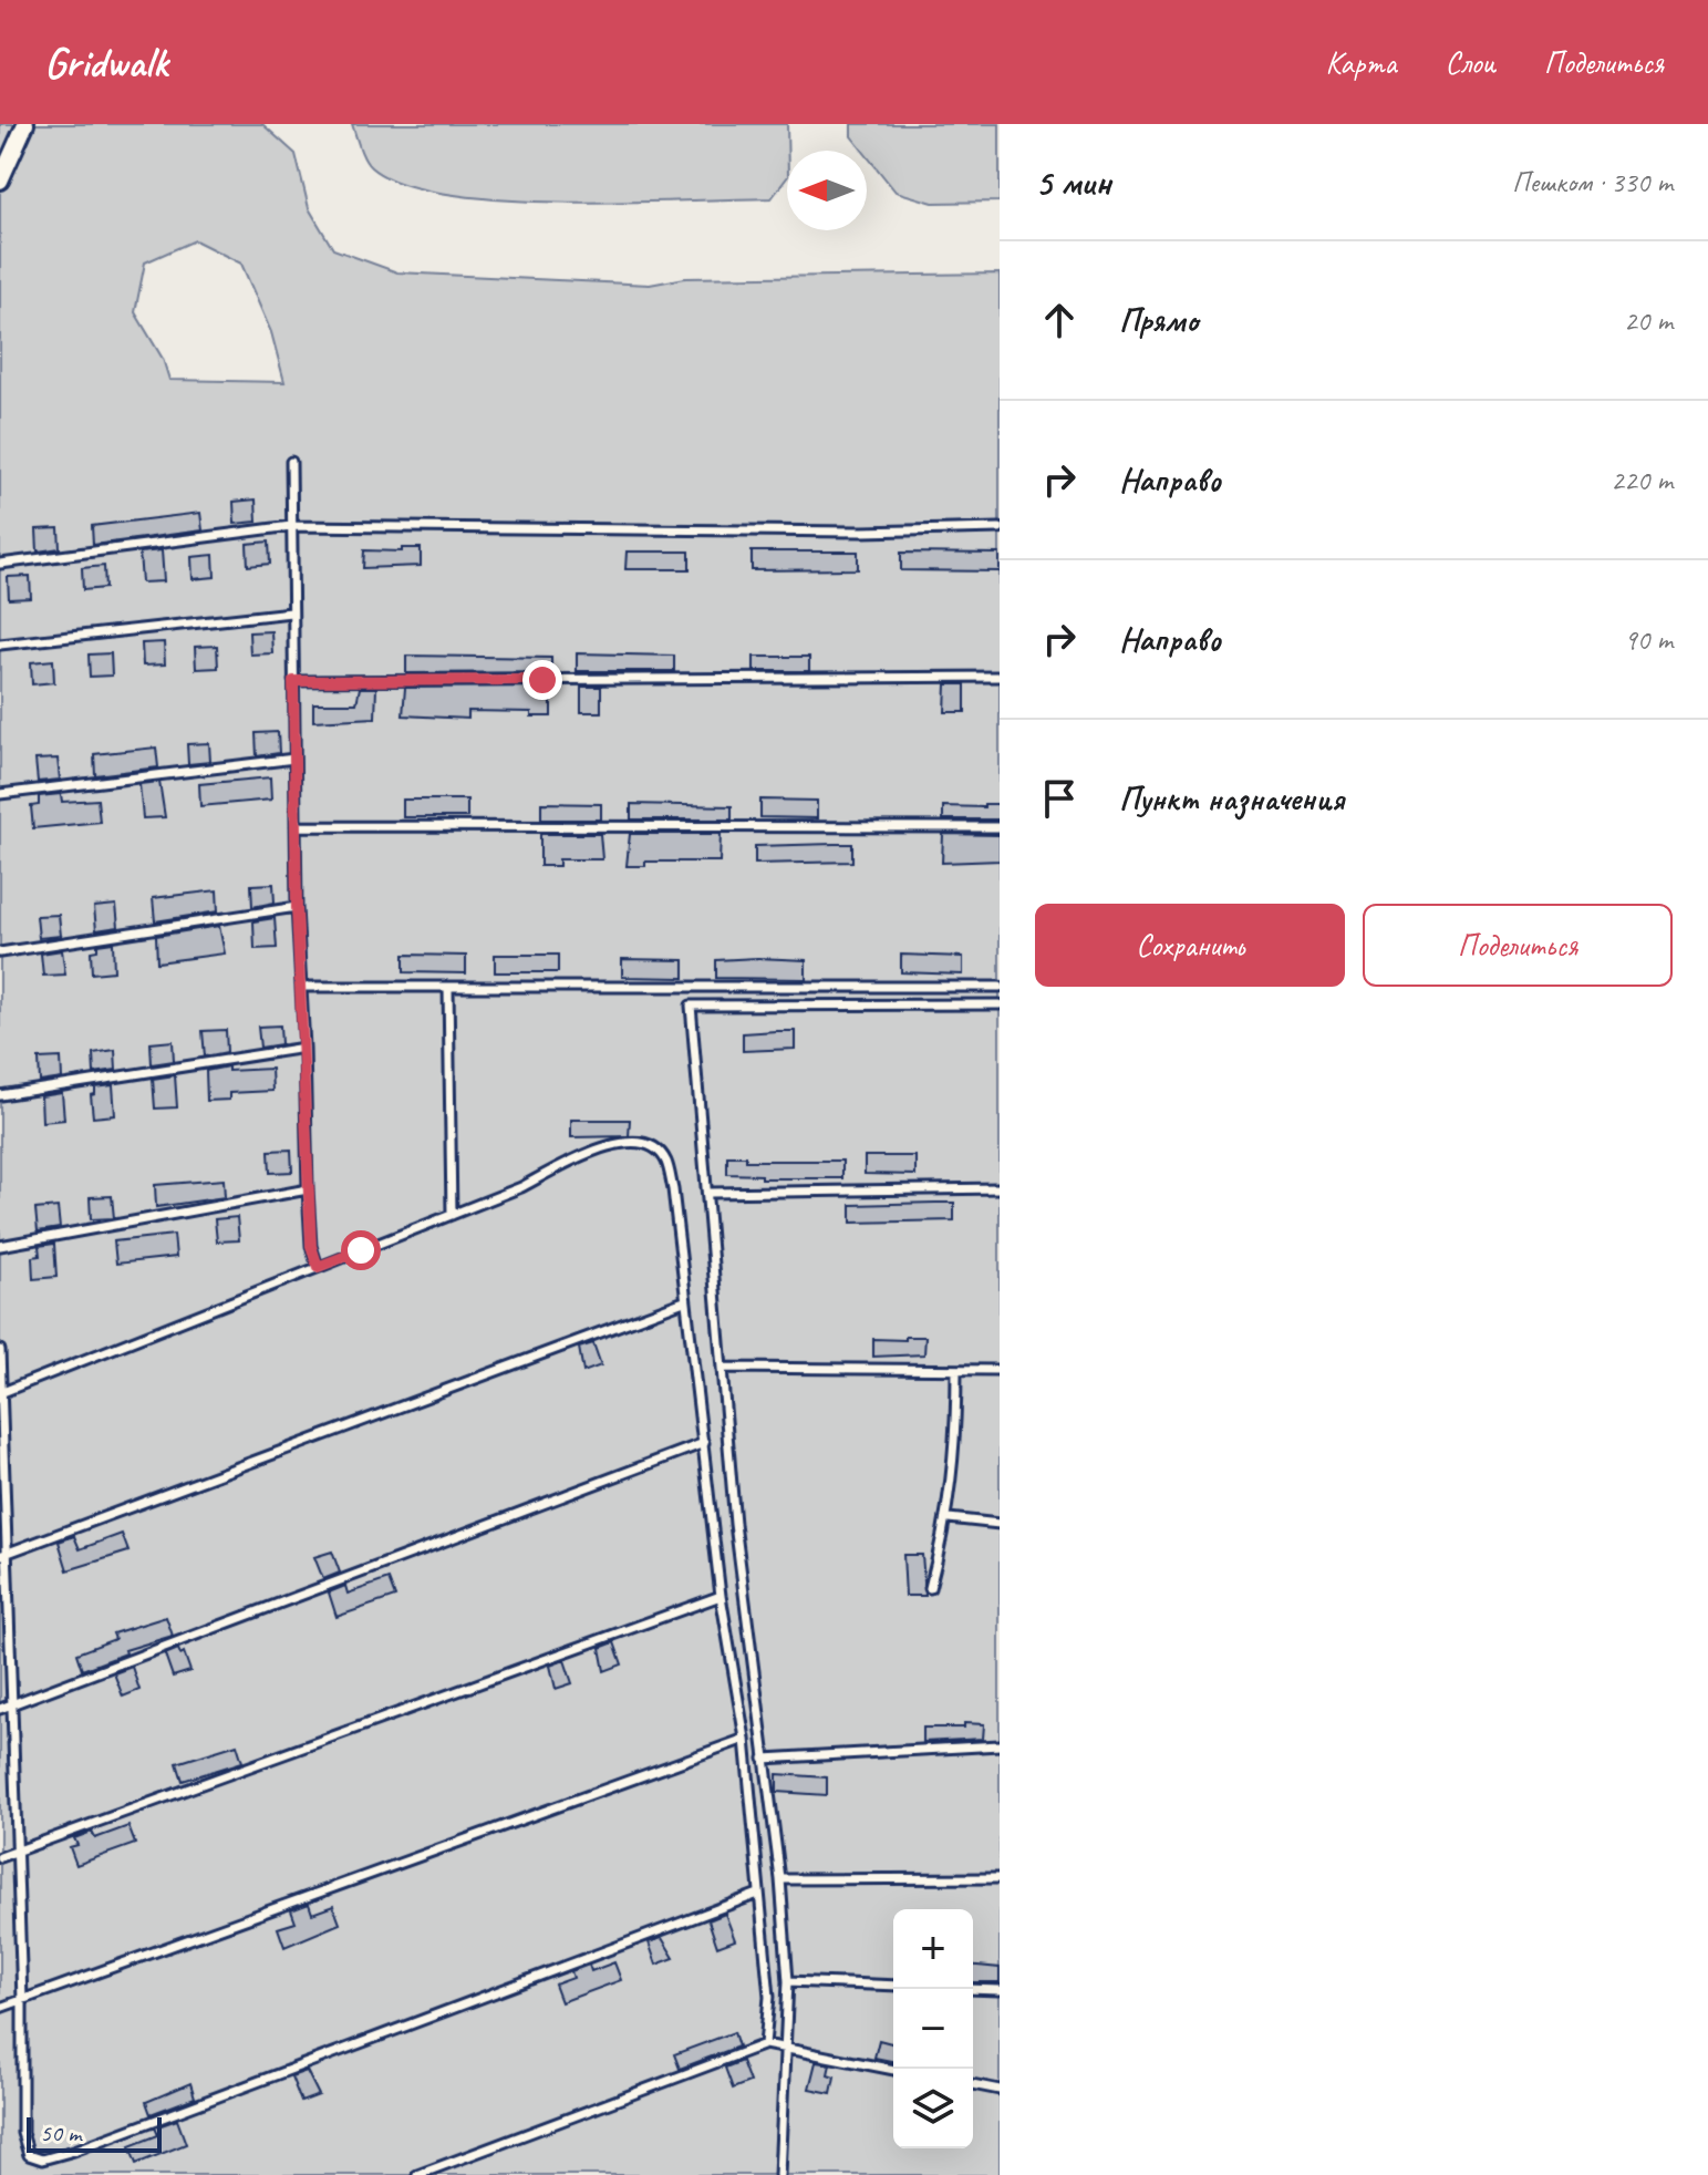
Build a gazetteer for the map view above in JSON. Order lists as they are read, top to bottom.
{
  "scale_bar": "50 m",
  "north": "left",
  "page": {
    "header": "Gridwalk",
    "nav": ["Карта", "Слои", "Поделиться"],
    "heading": ["5 мин", "Пешком · 330 m"],
    "list": [
      ["Прямо", "20 m"],
      ["Направо", "220 m"],
      ["Направо", "90 m"],
      "Пункт назначения"
    ],
    "buttons": ["Сохранить", "Поделиться"],
    "map_buttons": ["+", "−"],
    "scale": "50 m"
  }
}
